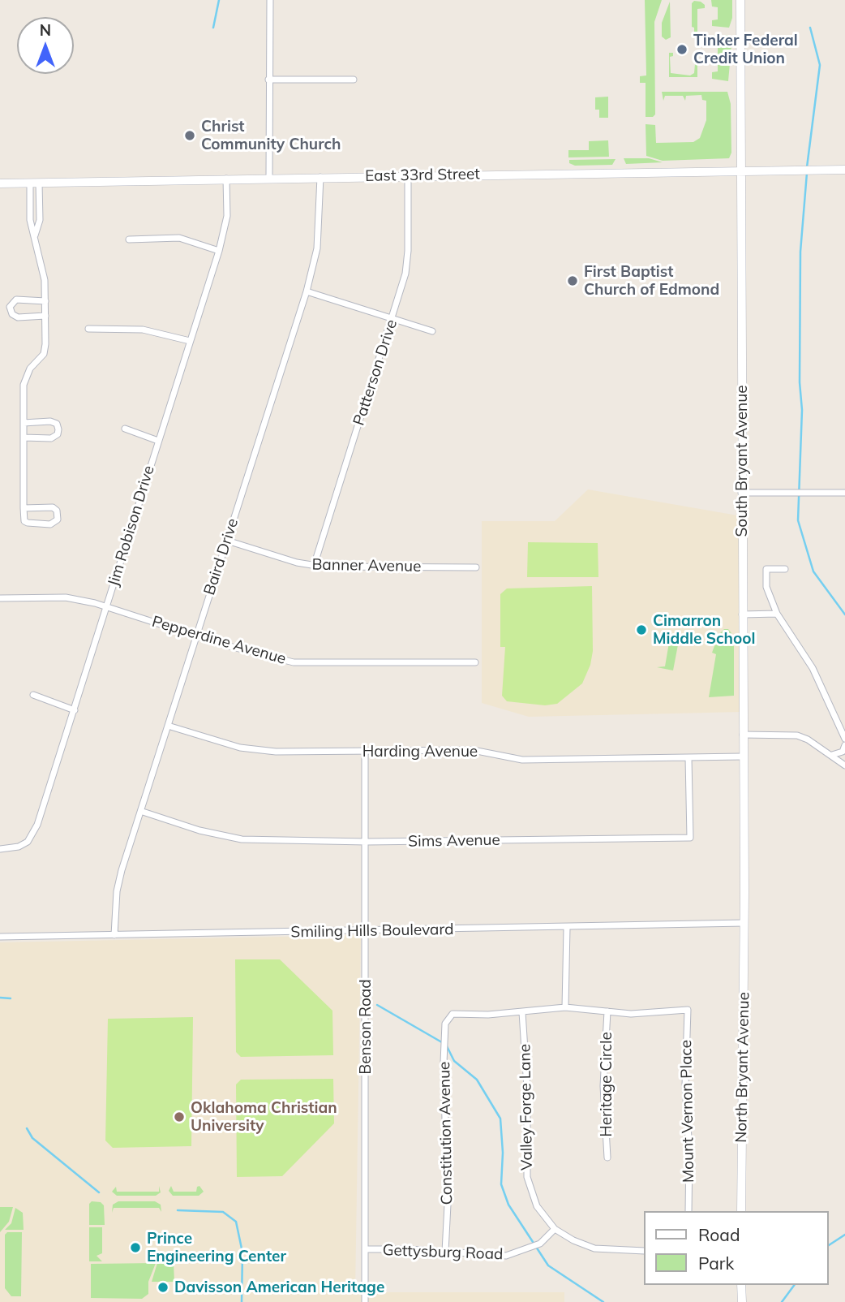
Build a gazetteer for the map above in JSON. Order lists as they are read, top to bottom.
{
  "streets": {
    "street": [
      "East 33rd Street",
      "Patterson Drive",
      "South Bryant Avenue",
      "Jim Robison Drive",
      "Baird Drive",
      "Banner Avenue",
      "Pepperdine Avenue",
      "Harding Avenue",
      "Sims Avenue",
      "Smiling Hills Boulevard",
      "Benson Road",
      "North Bryant Avenue",
      "Heritage Circle",
      "Valley Forge Lane",
      "Mount Vernon Place",
      "Constitution Avenue",
      "Gettysburg Road"
    ]
  },
  "crossings": [
    ["East 33rd Street", "Patterson Drive"],
    ["East 33rd Street", "South Bryant Avenue"],
    ["East 33rd Street", "Jim Robison Drive"],
    ["East 33rd Street", "Baird Drive"],
    ["Patterson Drive", "Banner Avenue"],
    ["South Bryant Avenue", "Harding Avenue"],
    ["South Bryant Avenue", "Smiling Hills Boulevard"],
    ["South Bryant Avenue", "North Bryant Avenue"],
    ["Jim Robison Drive", "Pepperdine Avenue"],
    ["Baird Drive", "Banner Avenue"],
    ["Baird Drive", "Pepperdine Avenue"],
    ["Baird Drive", "Harding Avenue"],
    ["Baird Drive", "Sims Avenue"],
    ["Baird Drive", "Smiling Hills Boulevard"],
    ["Harding Avenue", "Sims Avenue"],
    ["Harding Avenue", "Benson Road"],
    ["Sims Avenue", "Benson Road"],
    ["Smiling Hills Boulevard", "Benson Road"],
    ["Smiling Hills Boulevard", "North Bryant Avenue"],
    ["Benson Road", "Gettysburg Road"],
    ["Heritage Circle", "Mount Vernon Place"],
    ["Valley Forge Lane", "Constitution Avenue"],
    ["Valley Forge Lane", "Gettysburg Road"],
    ["Constitution Avenue", "Gettysburg Road"]
  ],
  "places": [
    "Tinker Federal Credit Union",
    "Christ Community Church",
    "First Baptist Church of Edmond",
    "Cimarron Middle School",
    "Oklahoma Christian University",
    "Prince Engineering Center",
    "Davisson American Heritage"
  ],
  "legend": ["Road", "Park"],
  "north": "top"
}
